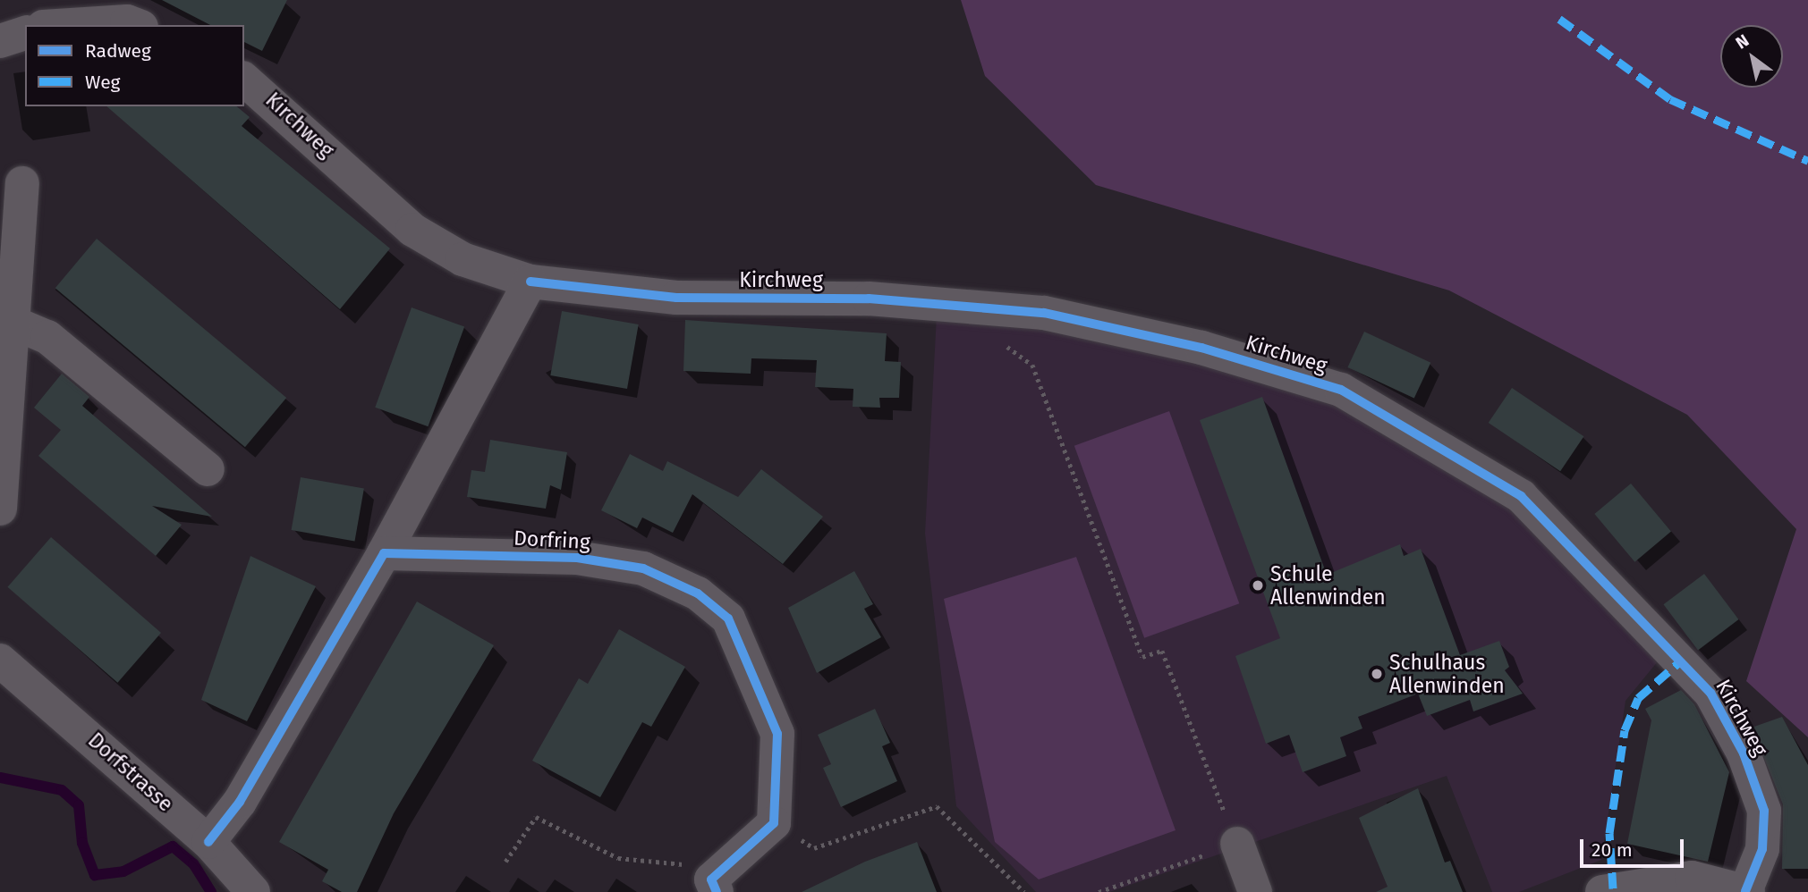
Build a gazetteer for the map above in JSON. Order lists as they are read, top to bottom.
{
  "streets": {
    "street": ["Kirchweg", "Dorfring", "Dorfstrasse"]
  },
  "places": ["Schule Allenwinden", "Schulhaus Allenwinden"],
  "legend": ["Radweg", "Weg"],
  "scale_bar": "20 m",
  "north": "top left"
}
